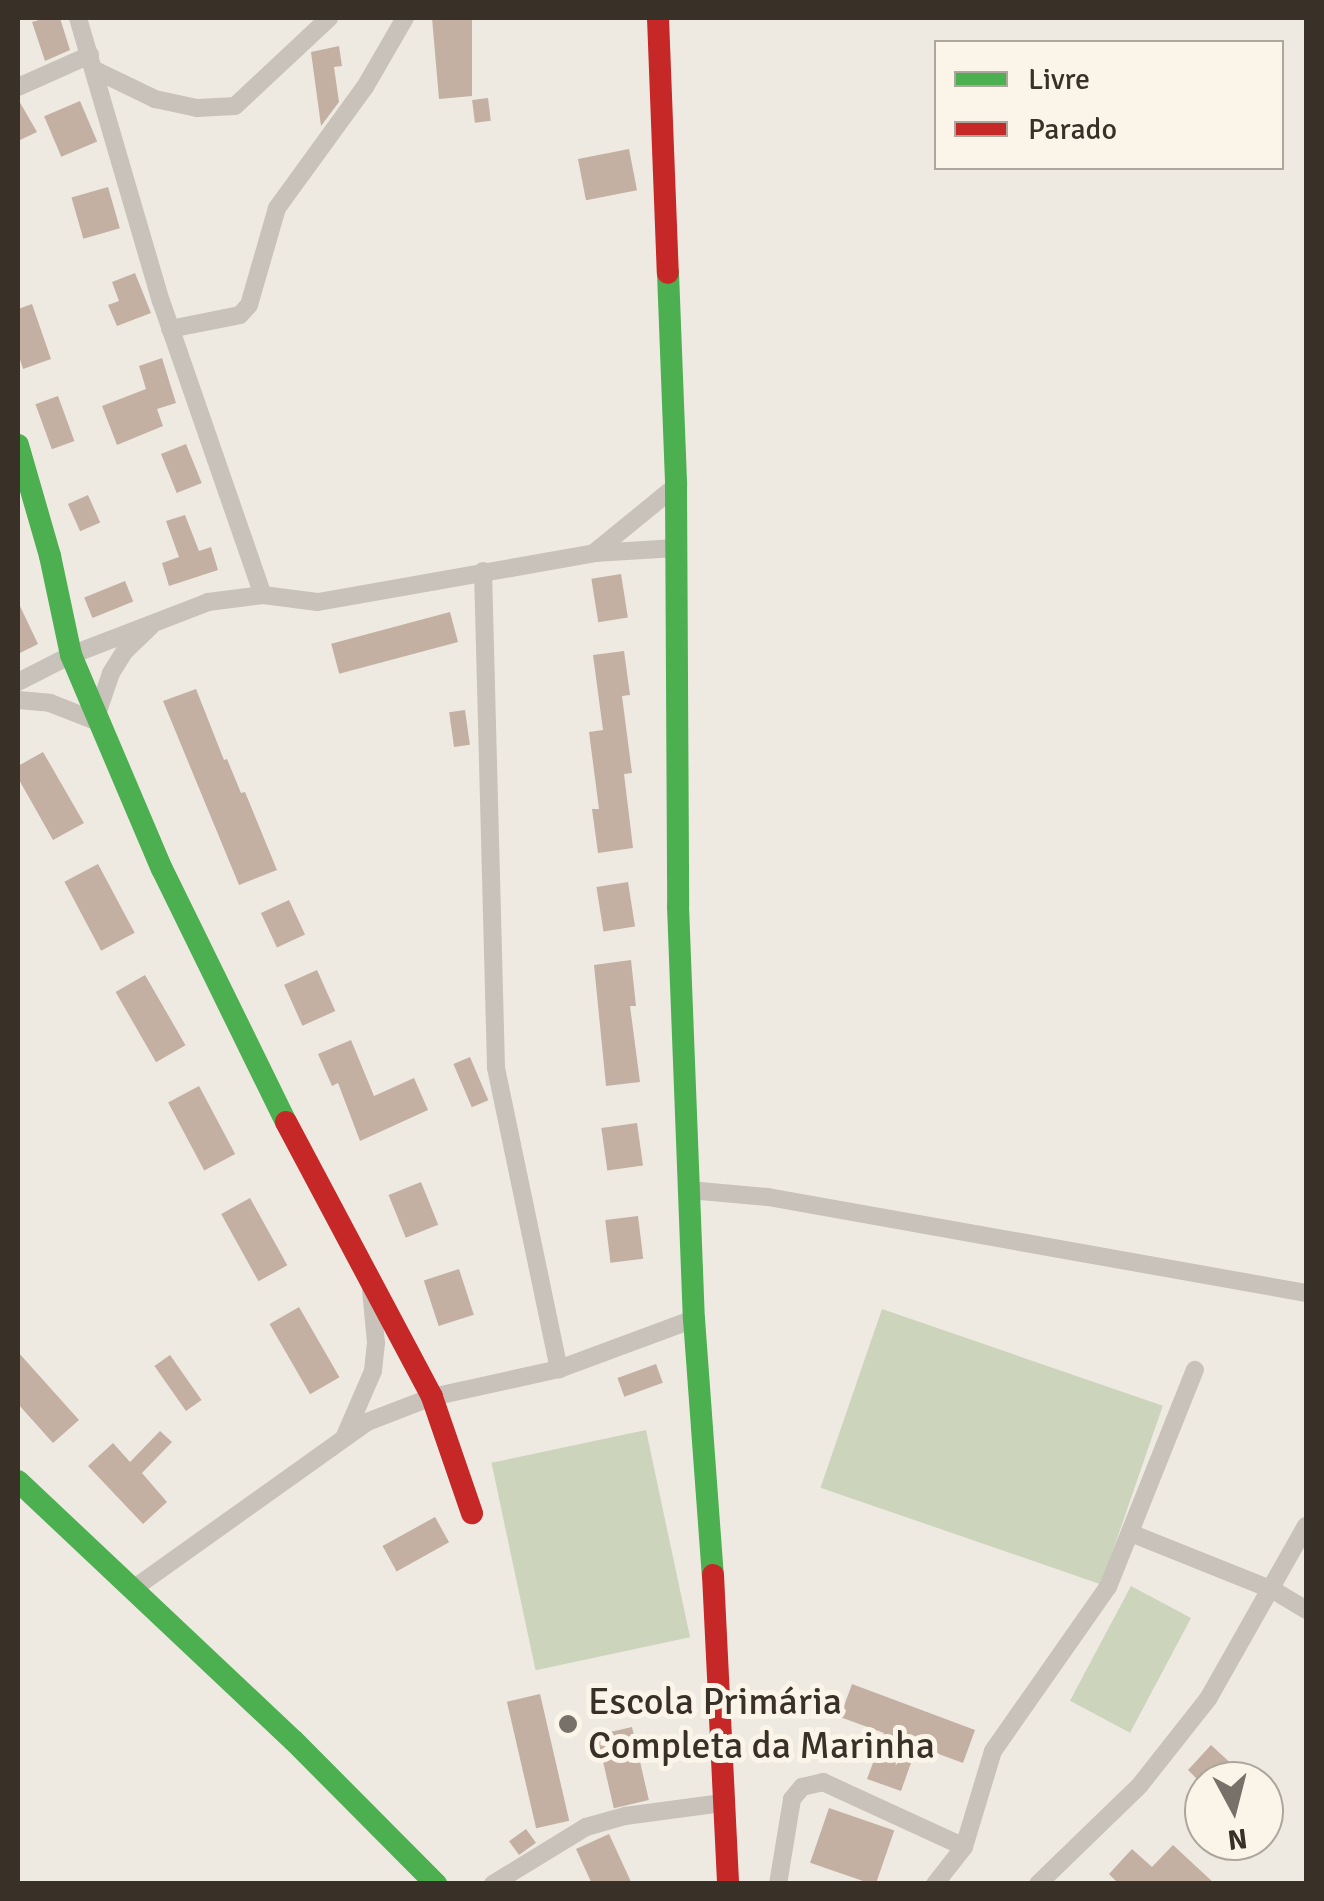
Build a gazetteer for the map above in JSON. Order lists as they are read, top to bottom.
{
  "places": ["Escola Primária Completa da Marinha"],
  "legend": ["Livre", "Parado"],
  "north": "bottom"
}
